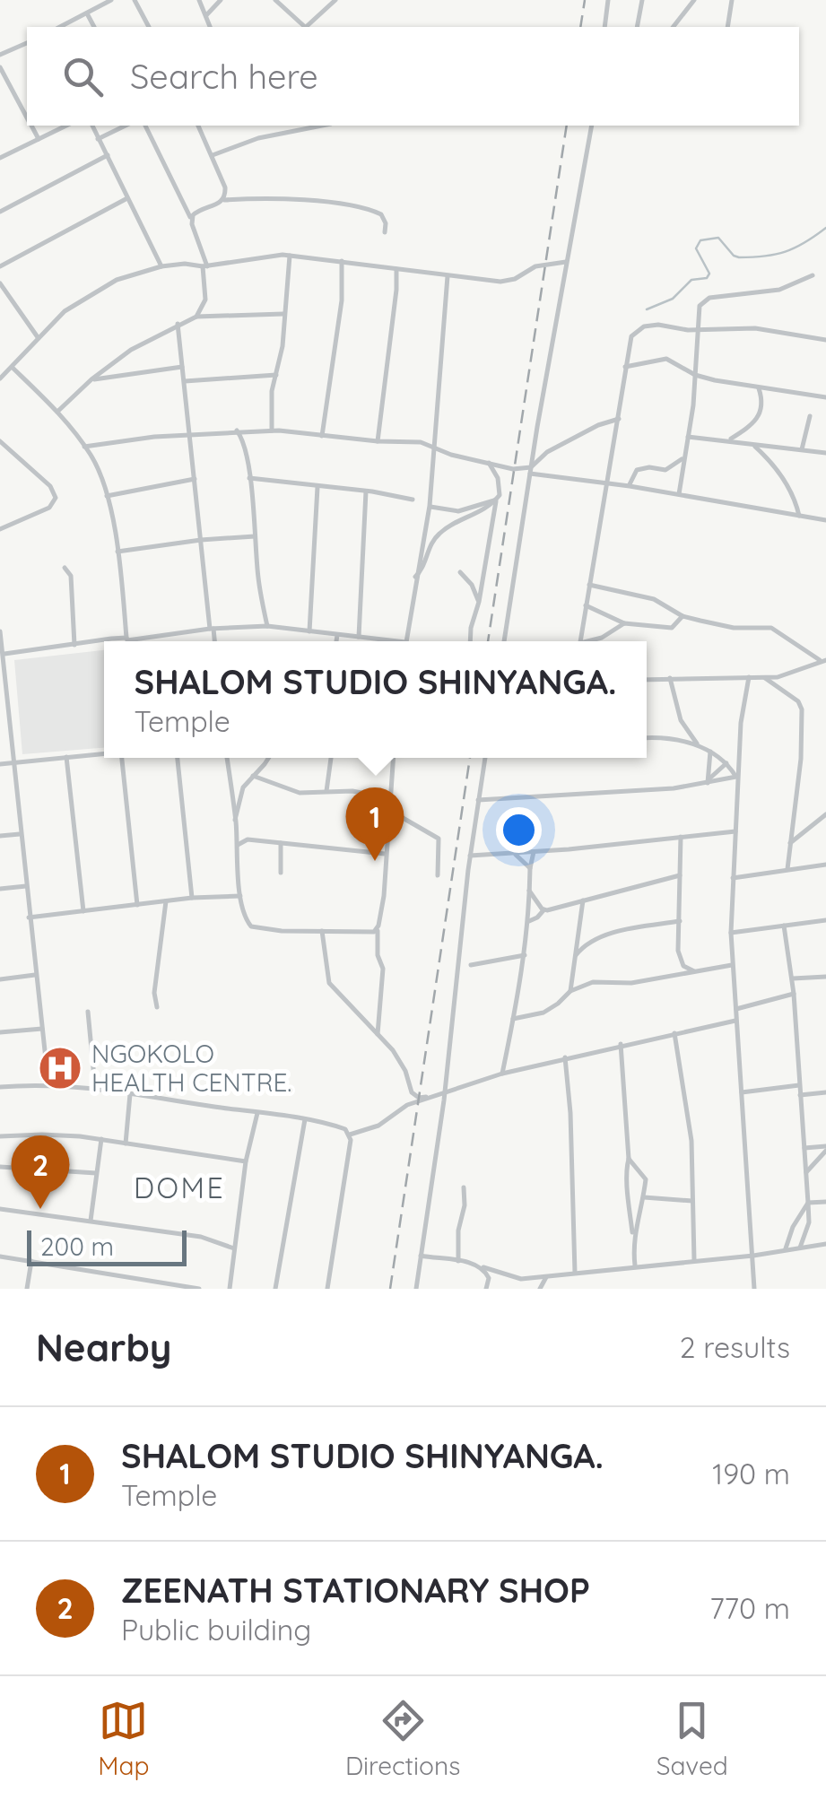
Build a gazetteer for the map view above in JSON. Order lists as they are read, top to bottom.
{
  "districts": ["DOME"],
  "places": {
    "hospital": ["NGOKOLO HEALTH CENTRE."]
  },
  "scale_bar": "200 m",
  "page": {
    "search": "Search here",
    "popup": ["SHALOM STUDIO SHINYANGA.", "Temple"],
    "pins": ["1", "2"],
    "scale": "200 m",
    "heading": ["Nearby", "2 results"],
    "list": [
      {
        "mark": "1",
        "name": "SHALOM STUDIO SHINYANGA.",
        "note": "Temple",
        "value": "190 m"
      },
      {
        "mark": "2",
        "name": "ZEENATH STATIONARY SHOP",
        "note": "Public building",
        "value": "770 m"
      }
    ],
    "nav": ["Map", "Directions", "Saved"]
  }
}
